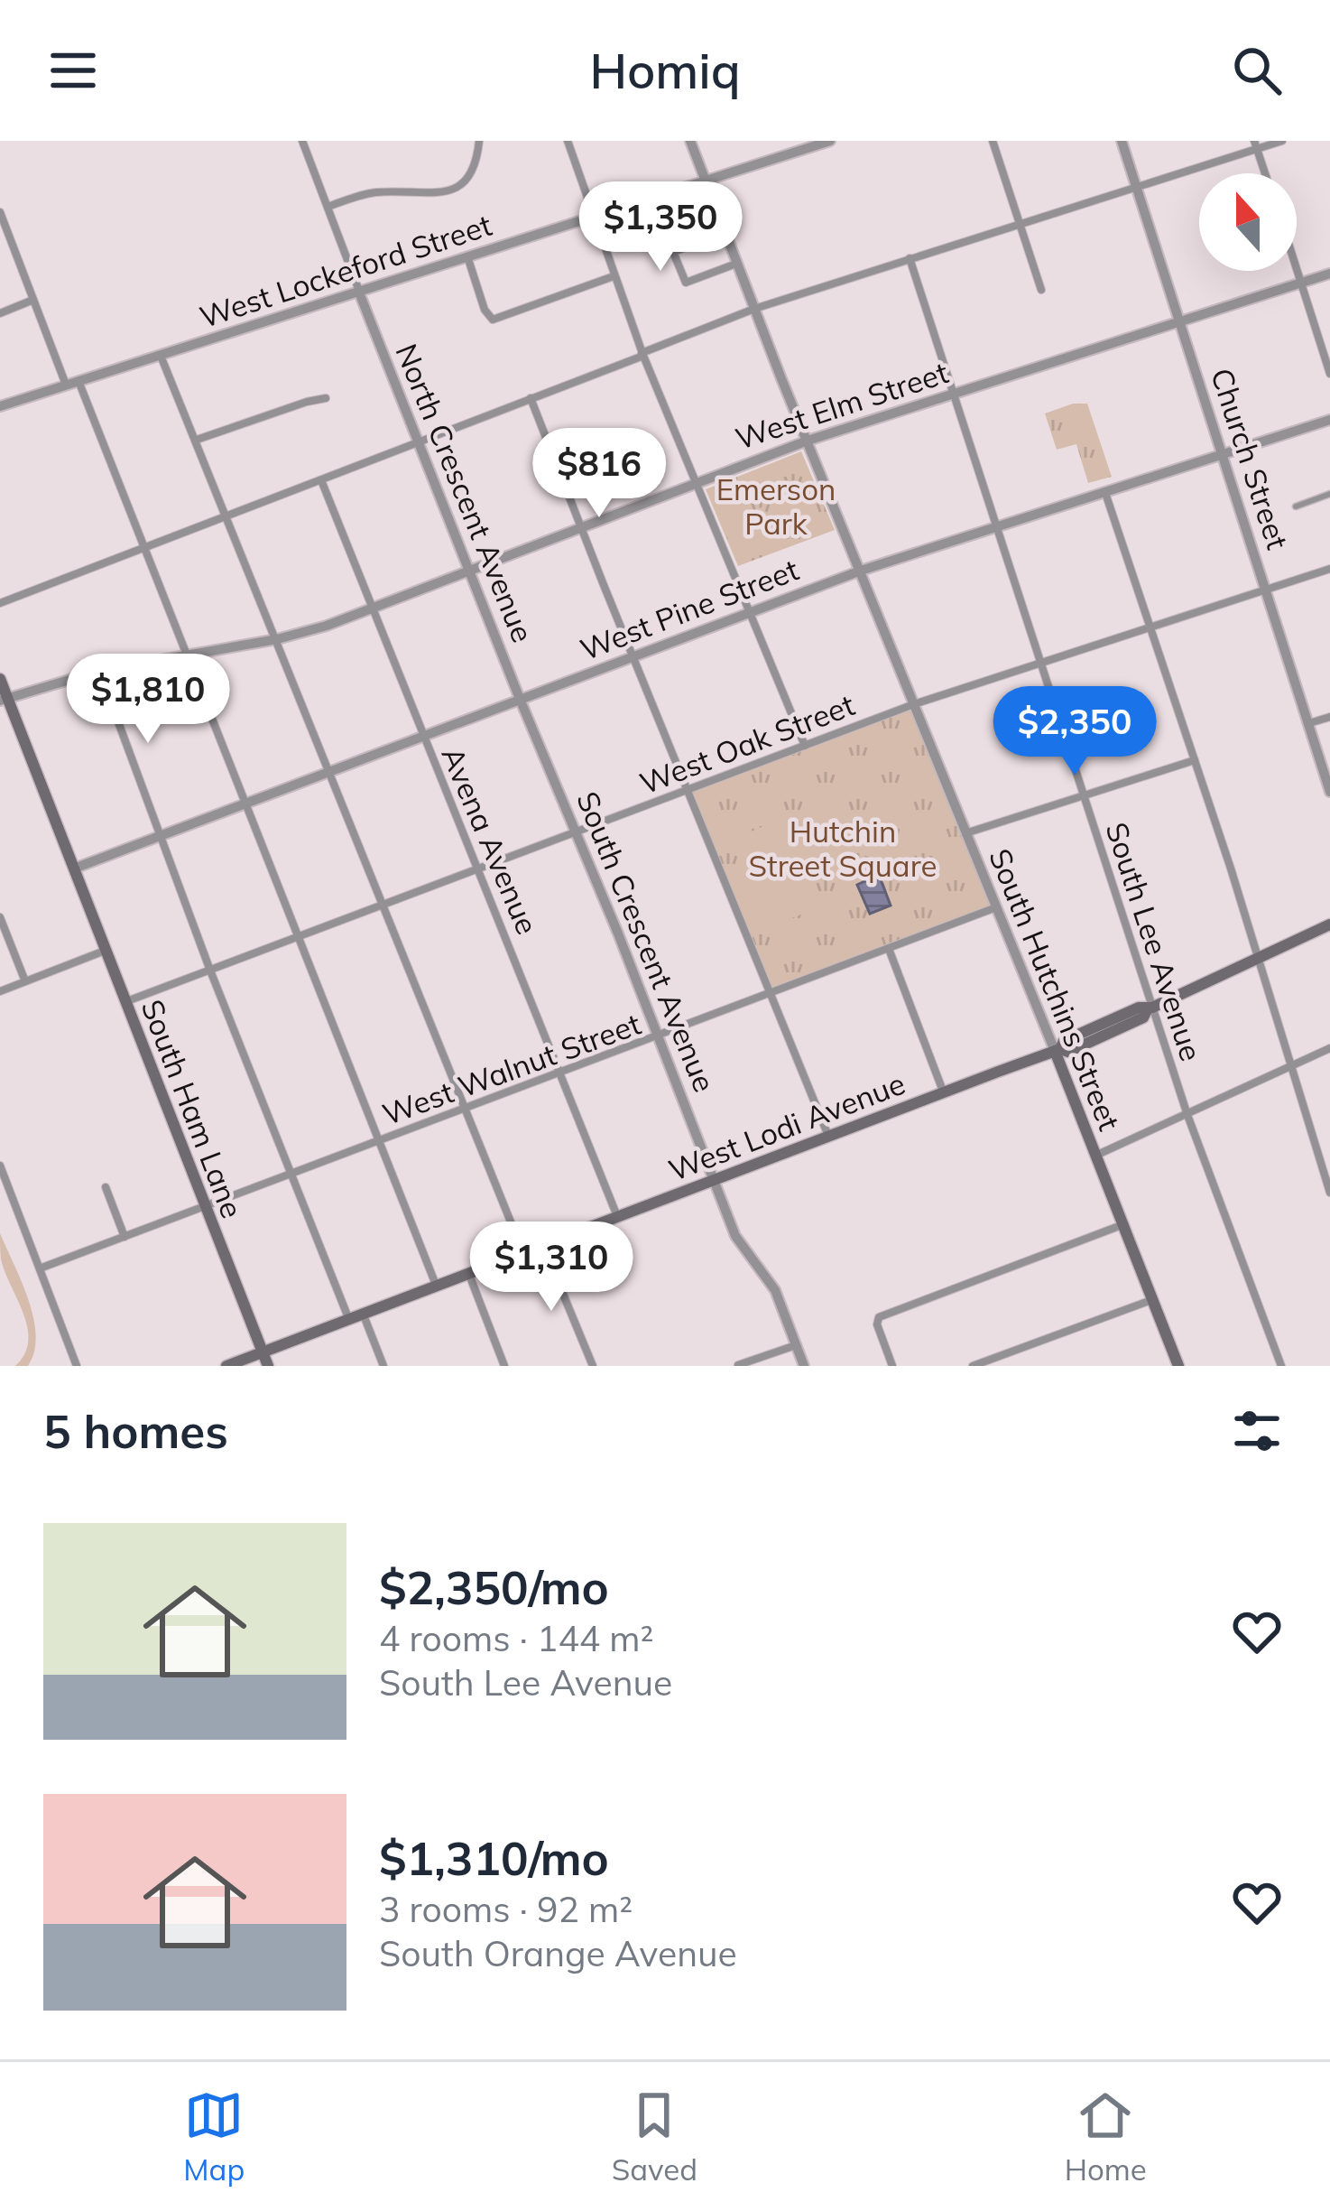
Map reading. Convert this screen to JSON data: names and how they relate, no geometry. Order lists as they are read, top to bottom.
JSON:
{
  "streets": {
    "main road": ["South Hutchins Street", "South Ham Lane", "West Lodi Avenue"],
    "street": [
      "West Lockeford Street",
      "West Elm Street",
      "Church Street",
      "North Crescent Avenue",
      "West Pine Street",
      "West Oak Street",
      "Avena Avenue",
      "South Crescent Avenue",
      "South Lee Avenue",
      "West Walnut Street"
    ]
  },
  "crossings": [
    ["West Lockeford Street", "North Crescent Avenue"],
    ["West Lockeford Street", "South Hutchins Street"],
    ["West Elm Street", "Church Street"],
    ["West Elm Street", "North Crescent Avenue"],
    ["West Elm Street", "Avena Avenue"],
    ["West Elm Street", "South Lee Avenue"],
    ["West Elm Street", "South Hutchins Street"],
    ["West Elm Street", "South Ham Lane"],
    ["Church Street", "West Pine Street"],
    ["Church Street", "West Oak Street"],
    ["North Crescent Avenue", "West Pine Street"],
    ["North Crescent Avenue", "South Crescent Avenue"],
    ["West Pine Street", "Avena Avenue"],
    ["West Pine Street", "South Lee Avenue"],
    ["West Pine Street", "South Hutchins Street"],
    ["West Pine Street", "South Ham Lane"],
    ["West Oak Street", "Avena Avenue"],
    ["West Oak Street", "South Crescent Avenue"],
    ["West Oak Street", "South Lee Avenue"],
    ["West Oak Street", "South Hutchins Street"],
    ["West Oak Street", "South Ham Lane"],
    ["Avena Avenue", "West Walnut Street"],
    ["Avena Avenue", "West Lodi Avenue"],
    ["South Crescent Avenue", "West Walnut Street"],
    ["South Crescent Avenue", "West Lodi Avenue"],
    ["South Lee Avenue", "West Lodi Avenue"],
    ["South Hutchins Street", "West Walnut Street"],
    ["South Hutchins Street", "West Lodi Avenue"],
    ["West Walnut Street", "South Ham Lane"],
    ["South Ham Lane", "West Lodi Avenue"]
  ],
  "parks": ["Emerson Park", "Hutchin Street Square"],
  "north": "top",
  "page": {
    "header": "Homiq",
    "price": [
      "$1,350",
      "$816",
      "$1,810",
      "$2,350",
      "$1,310"
    ],
    "heading": "5 homes",
    "list": [
      {
        "name": "$2,350/mo",
        "note": "4 rooms · 144 m² · South Lee Avenue"
      },
      {
        "name": "$1,310/mo",
        "note": "3 rooms · 92 m² · South Orange Avenue"
      }
    ],
    "tabs": ["Map", "Saved", "Home"]
  }
}
